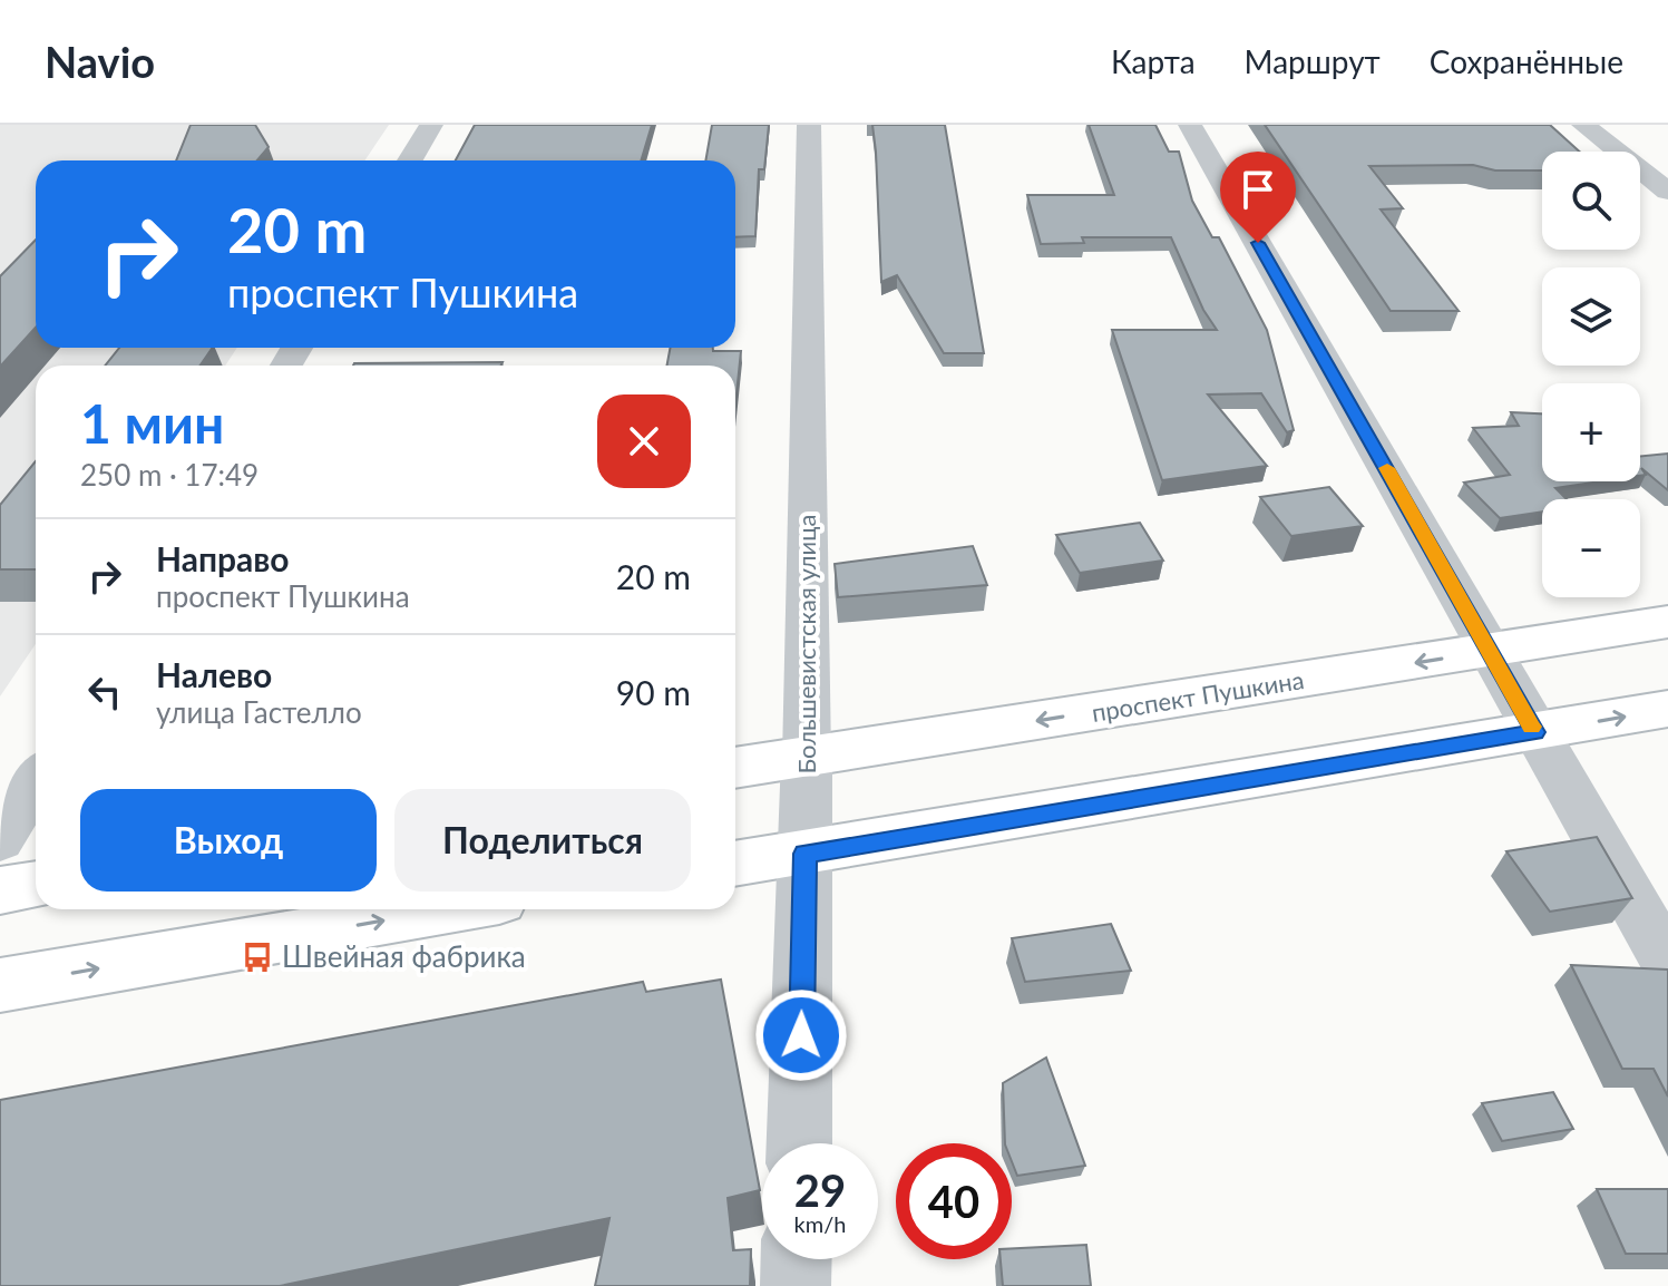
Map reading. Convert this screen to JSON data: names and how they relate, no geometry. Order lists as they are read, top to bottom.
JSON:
{
  "streets": {
    "main road": ["проспект Пушкина"],
    "street": ["Большевистская улица"]
  },
  "crossings": [
    ["Большевистская улица", "проспект Пушкина"]
  ],
  "places": {
    "bus stop": ["Швейная фабрика"]
  },
  "page": {
    "header": "Navio",
    "nav": ["Карта", "Маршрут", "Сохранённые"],
    "map_buttons": ["+", "−"],
    "turn": ["20 m", "проспект Пушкина"],
    "heading": ["1 мин", "250 m · 17:49"],
    "list": [
      {
        "name": "Направо",
        "note": "проспект Пушкина",
        "value": "20 m"
      },
      {
        "name": "Налево",
        "note": "улица Гастелло",
        "value": "90 m"
      }
    ],
    "buttons": ["Выход", "Поделиться"],
    "speed": "29 km/h",
    "limit": "40"
  }
}
